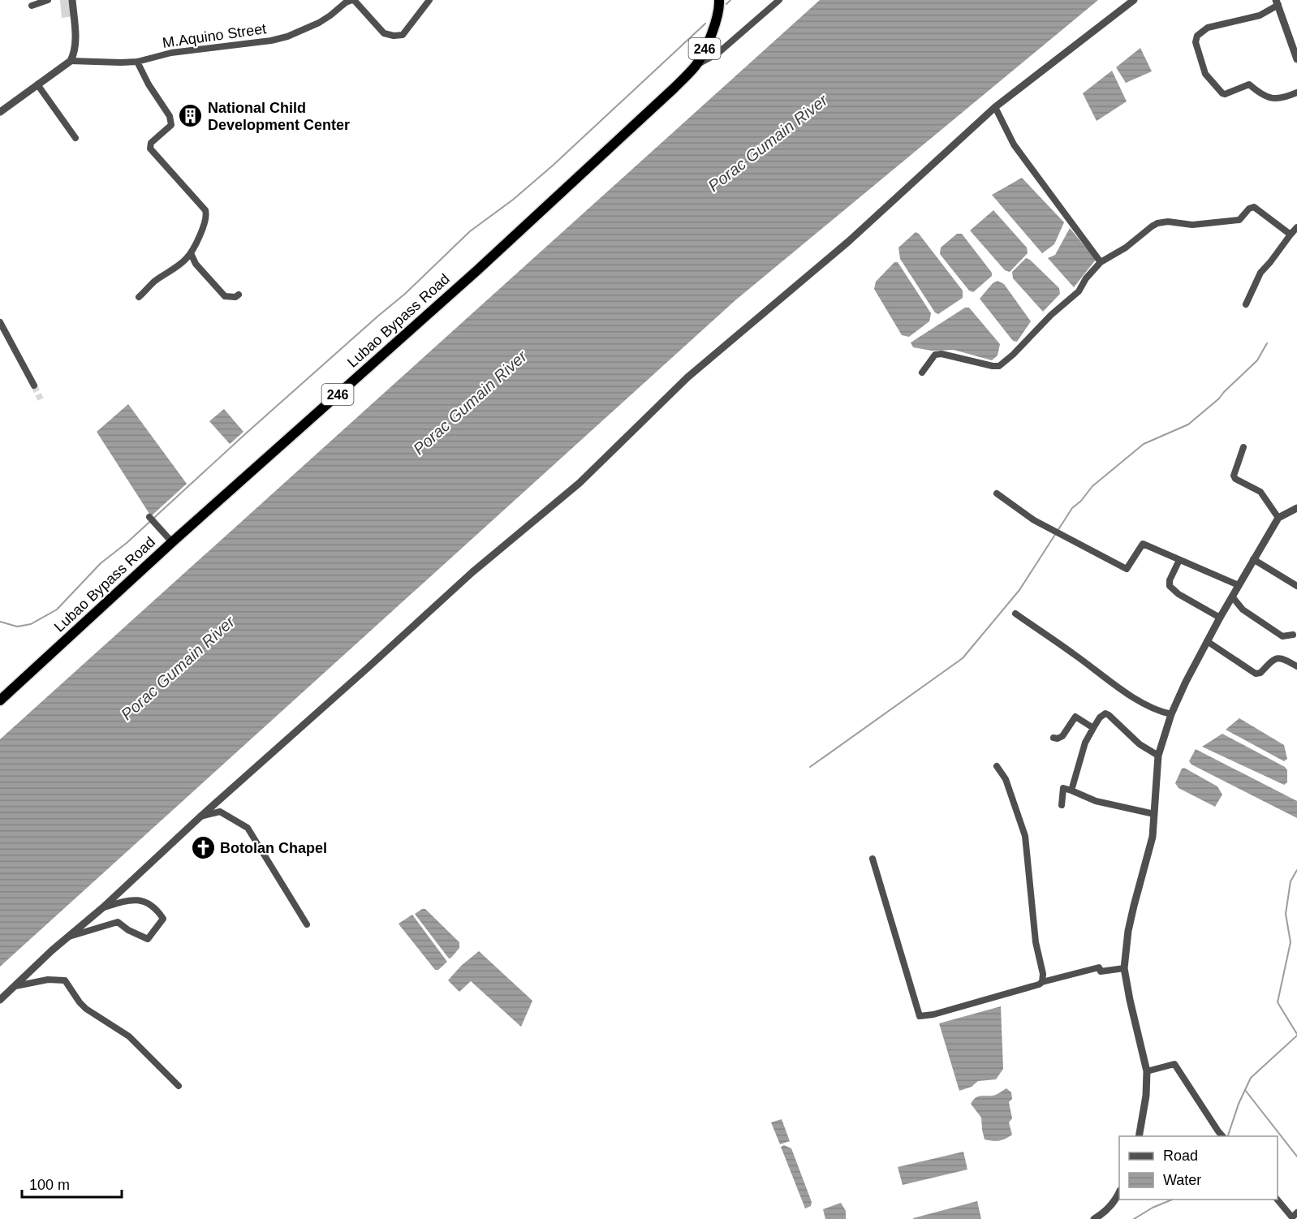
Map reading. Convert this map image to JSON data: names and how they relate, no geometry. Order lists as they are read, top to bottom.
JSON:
{
  "streets": {
    "highway": ["246", "Lubao Bypass Road"],
    "street": ["M.Aquino Street"]
  },
  "water": ["Porac Gumain River"],
  "places": {
    "building": ["National Child Development Center"],
    "church": ["Botolan Chapel"]
  },
  "legend": ["Road", "Water"],
  "scale_bar": "100 m"
}
